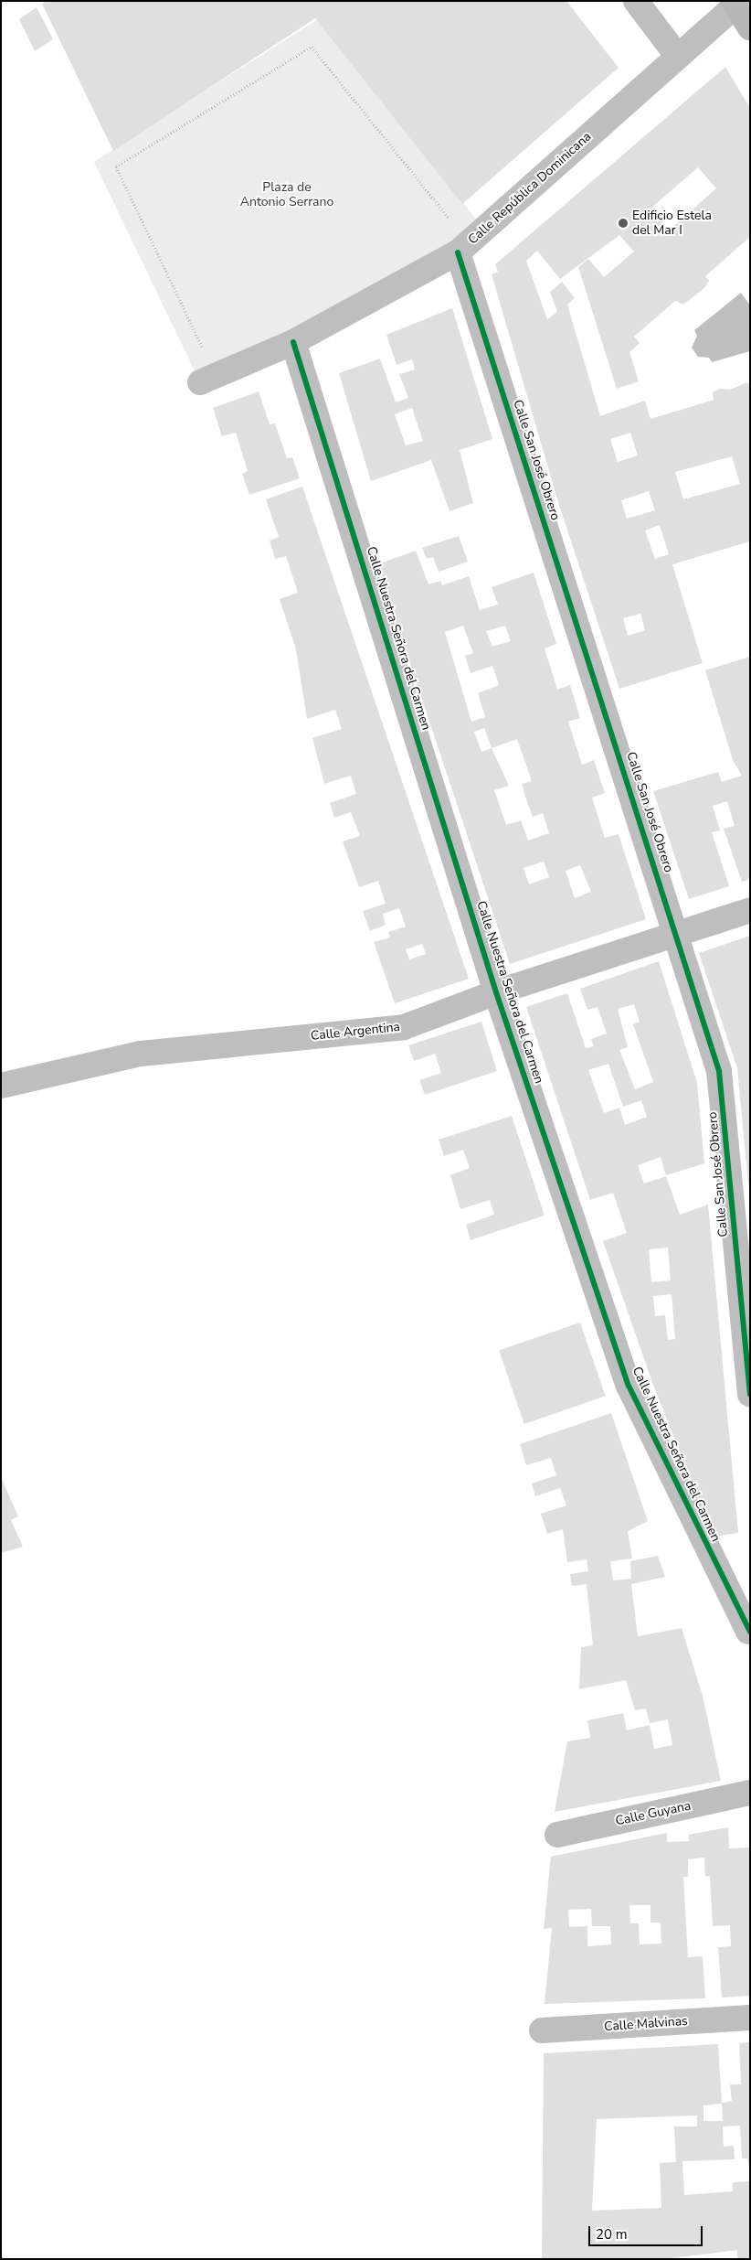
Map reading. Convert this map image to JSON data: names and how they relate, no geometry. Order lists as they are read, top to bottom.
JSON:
{
  "streets": {
    "street": [
      "Calle República Dominicana",
      "Calle San José Obrero",
      "Calle Nuestra Señora del Carmen",
      "Calle Argentina",
      "Calle Guyana",
      "Calle Malvinas"
    ]
  },
  "crossings": [
    ["Calle República Dominicana", "Calle San José Obrero"],
    ["Calle República Dominicana", "Calle Nuestra Señora del Carmen"],
    ["Calle San José Obrero", "Calle Argentina"],
    ["Calle Nuestra Señora del Carmen", "Calle Argentina"]
  ],
  "parks": ["Plaza de Antonio Serrano"],
  "places": ["Edificio Estela del Mar I"],
  "scale_bar": "20 m"
}
